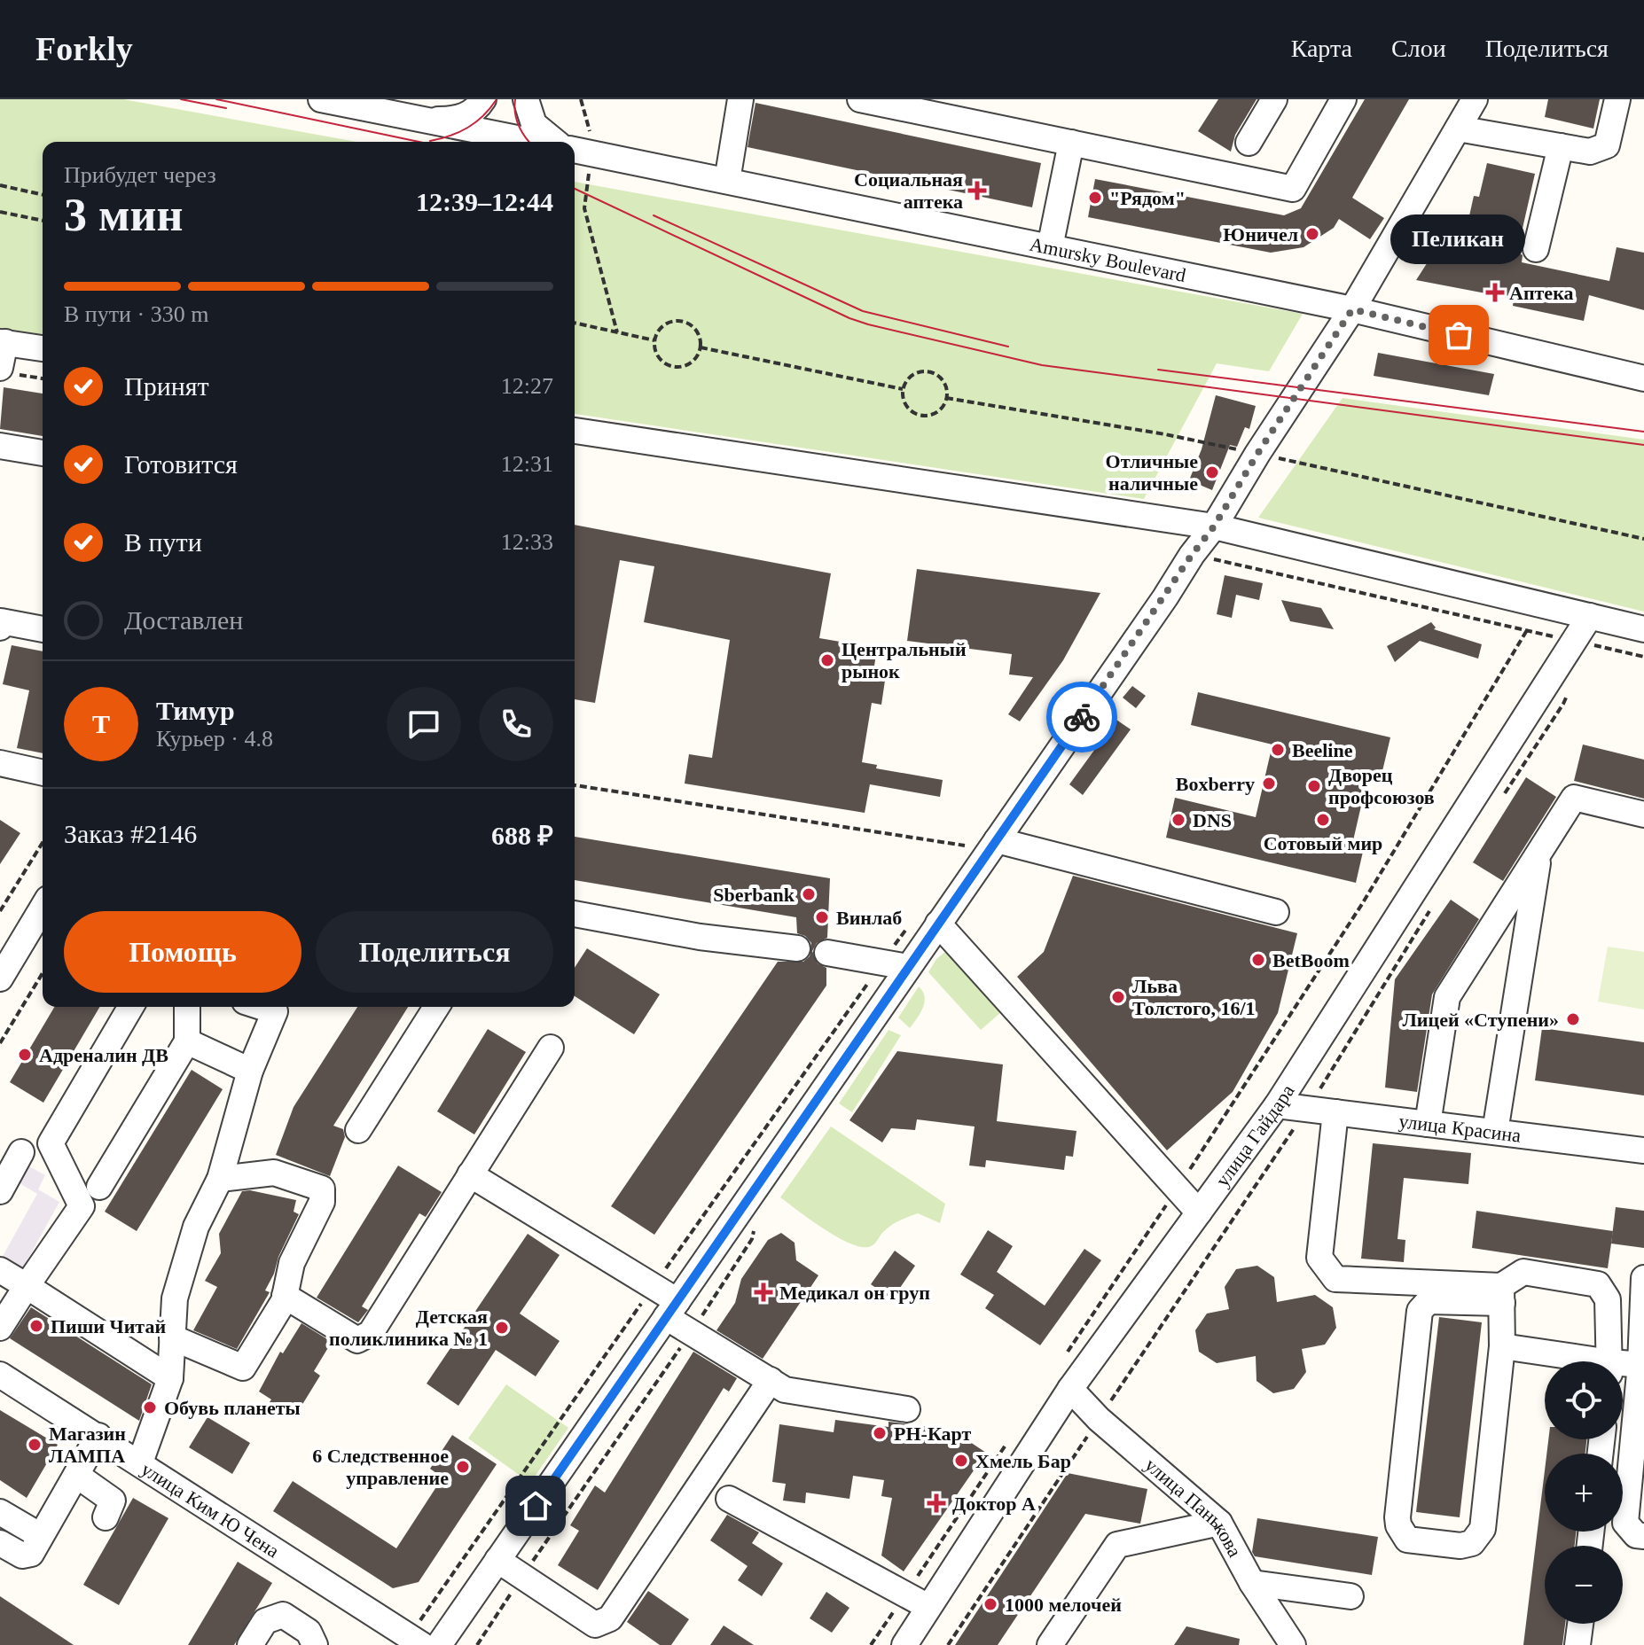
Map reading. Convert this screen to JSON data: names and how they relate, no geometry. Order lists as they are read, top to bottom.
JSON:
{
  "streets": {
    "street": [
      "Amursky Boulevard",
      "улица Красина",
      "улица Гайдара",
      "улица Ким Ю Чена",
      "улица Панькова"
    ]
  },
  "crossings": [
    ["улица Красина", "улица Гайдара"],
    ["улица Гайдара", "улица Панькова"]
  ],
  "places": {
    "health": [
      "Социальная аптека",
      "Аптека",
      "Медикал он груп",
      "Доктор А"
    ],
    "other": [
      "\"Рядом\"",
      "Юничел",
      "Пеликан",
      "Отличные наличные",
      "Центральный рынок",
      "Beeline",
      "Boxberry",
      "Дворец профсоюзов",
      "DNS",
      "Сотовый мир",
      "Sberbank",
      "Винлаб",
      "BetBoom",
      "Льва Толстого, 16/1",
      "Лицей «Ступени»",
      "Адреналин ДВ",
      "Пиши Читай",
      "Детская поликлиника № 1",
      "Обувь планеты",
      "РН-Карт",
      "Магазин ЛАМПА",
      "Хмель Бар",
      "6 Следственное управление",
      "1000 мелочей"
    ]
  },
  "page": {
    "header": "Forkly",
    "nav": ["Карта", "Слои", "Поделиться"],
    "heading": ["3 мин", "Прибудет через", "12:39–12:44"],
    "panel": [
      "Тимур",
      "Курьер · 4.8",
      "Заказ #2146",
      "688 ₽"
    ],
    "bubble": "Пеликан",
    "bar": "В пути · 330 m",
    "list": [
      ["Принят", "12:27"],
      ["Готовится", "12:31"],
      ["В пути", "12:33"],
      "Доставлен"
    ],
    "round": "Т",
    "buttons": ["Помощь", "Поделиться"],
    "map_buttons": ["+", "−"]
  }
}
